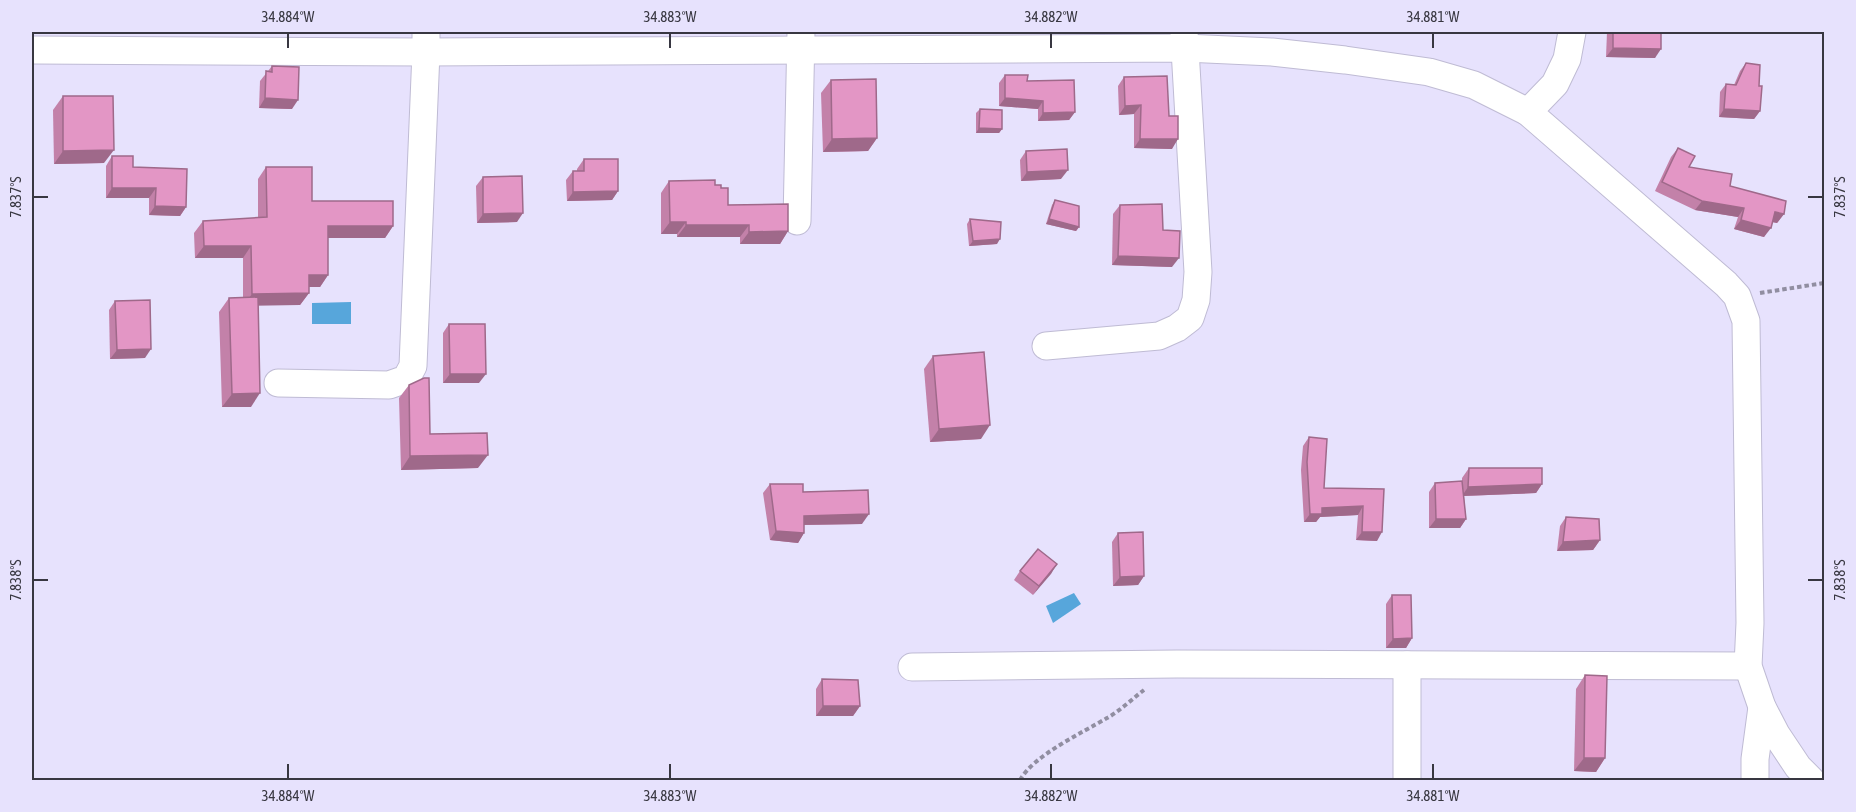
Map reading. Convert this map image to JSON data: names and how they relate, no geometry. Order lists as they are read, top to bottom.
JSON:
{
  "coordinates": [
    "34.884°W",
    "34.883°W",
    "34.882°W",
    "34.881°W",
    "7.837°S",
    "7.838°S"
  ]
}
